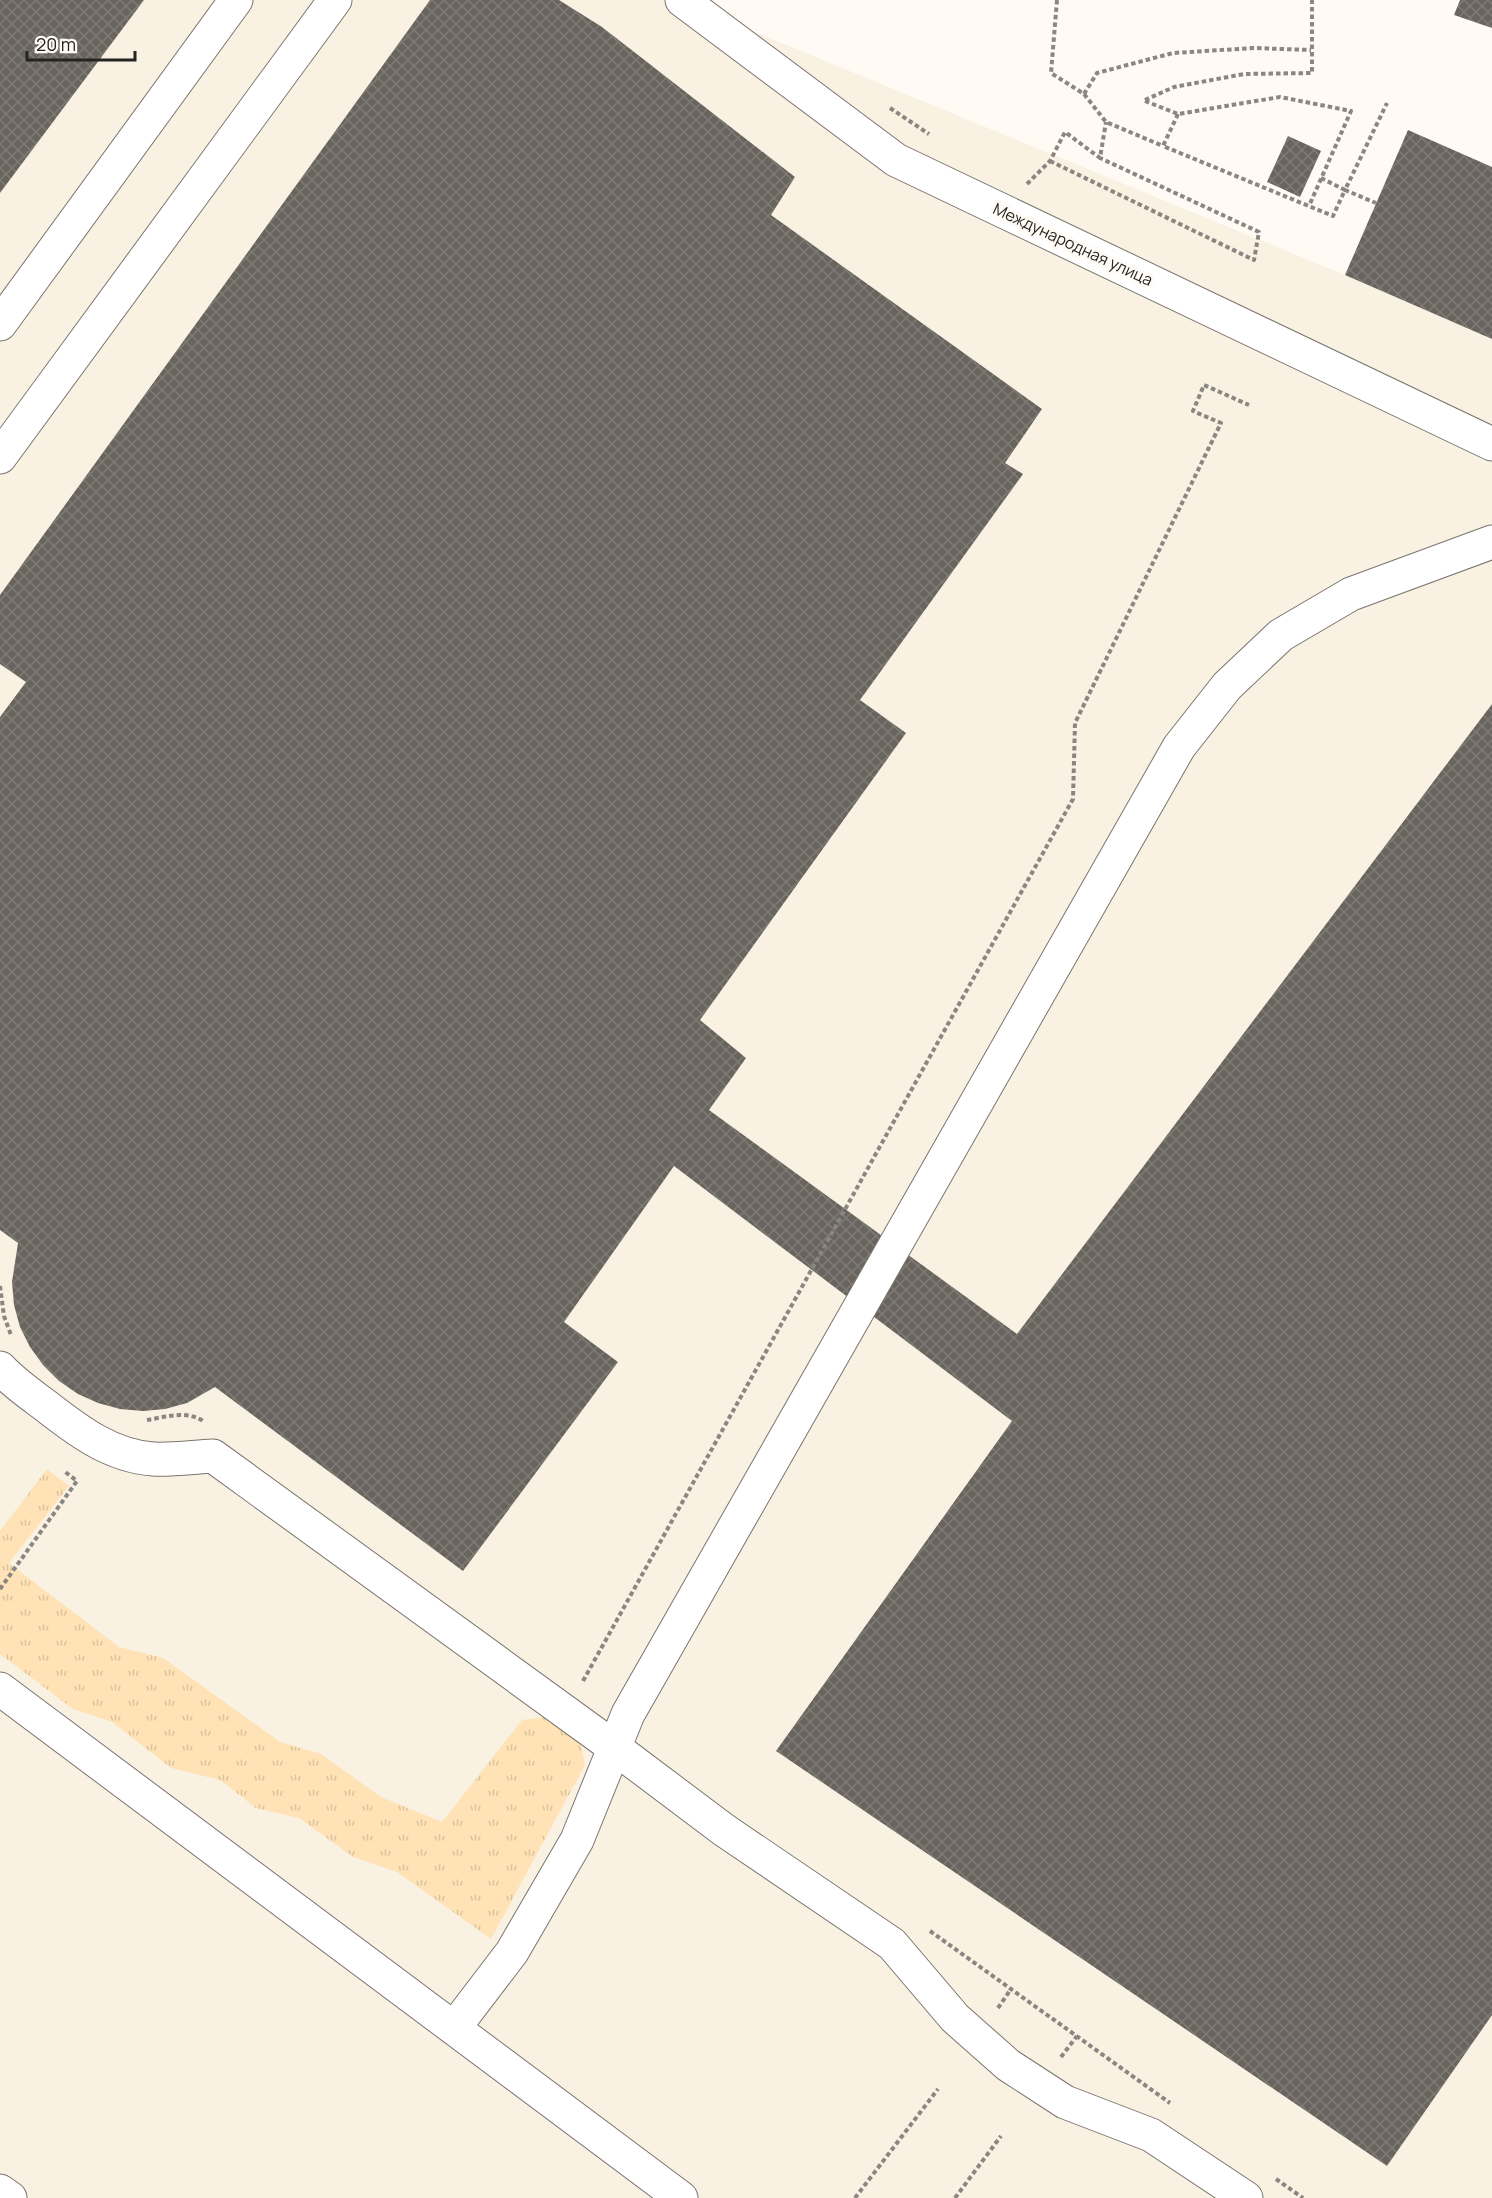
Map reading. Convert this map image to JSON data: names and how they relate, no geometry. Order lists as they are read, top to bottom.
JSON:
{
  "streets": {
    "street": ["Международная улица"]
  },
  "scale_bar": "20 m"
}
